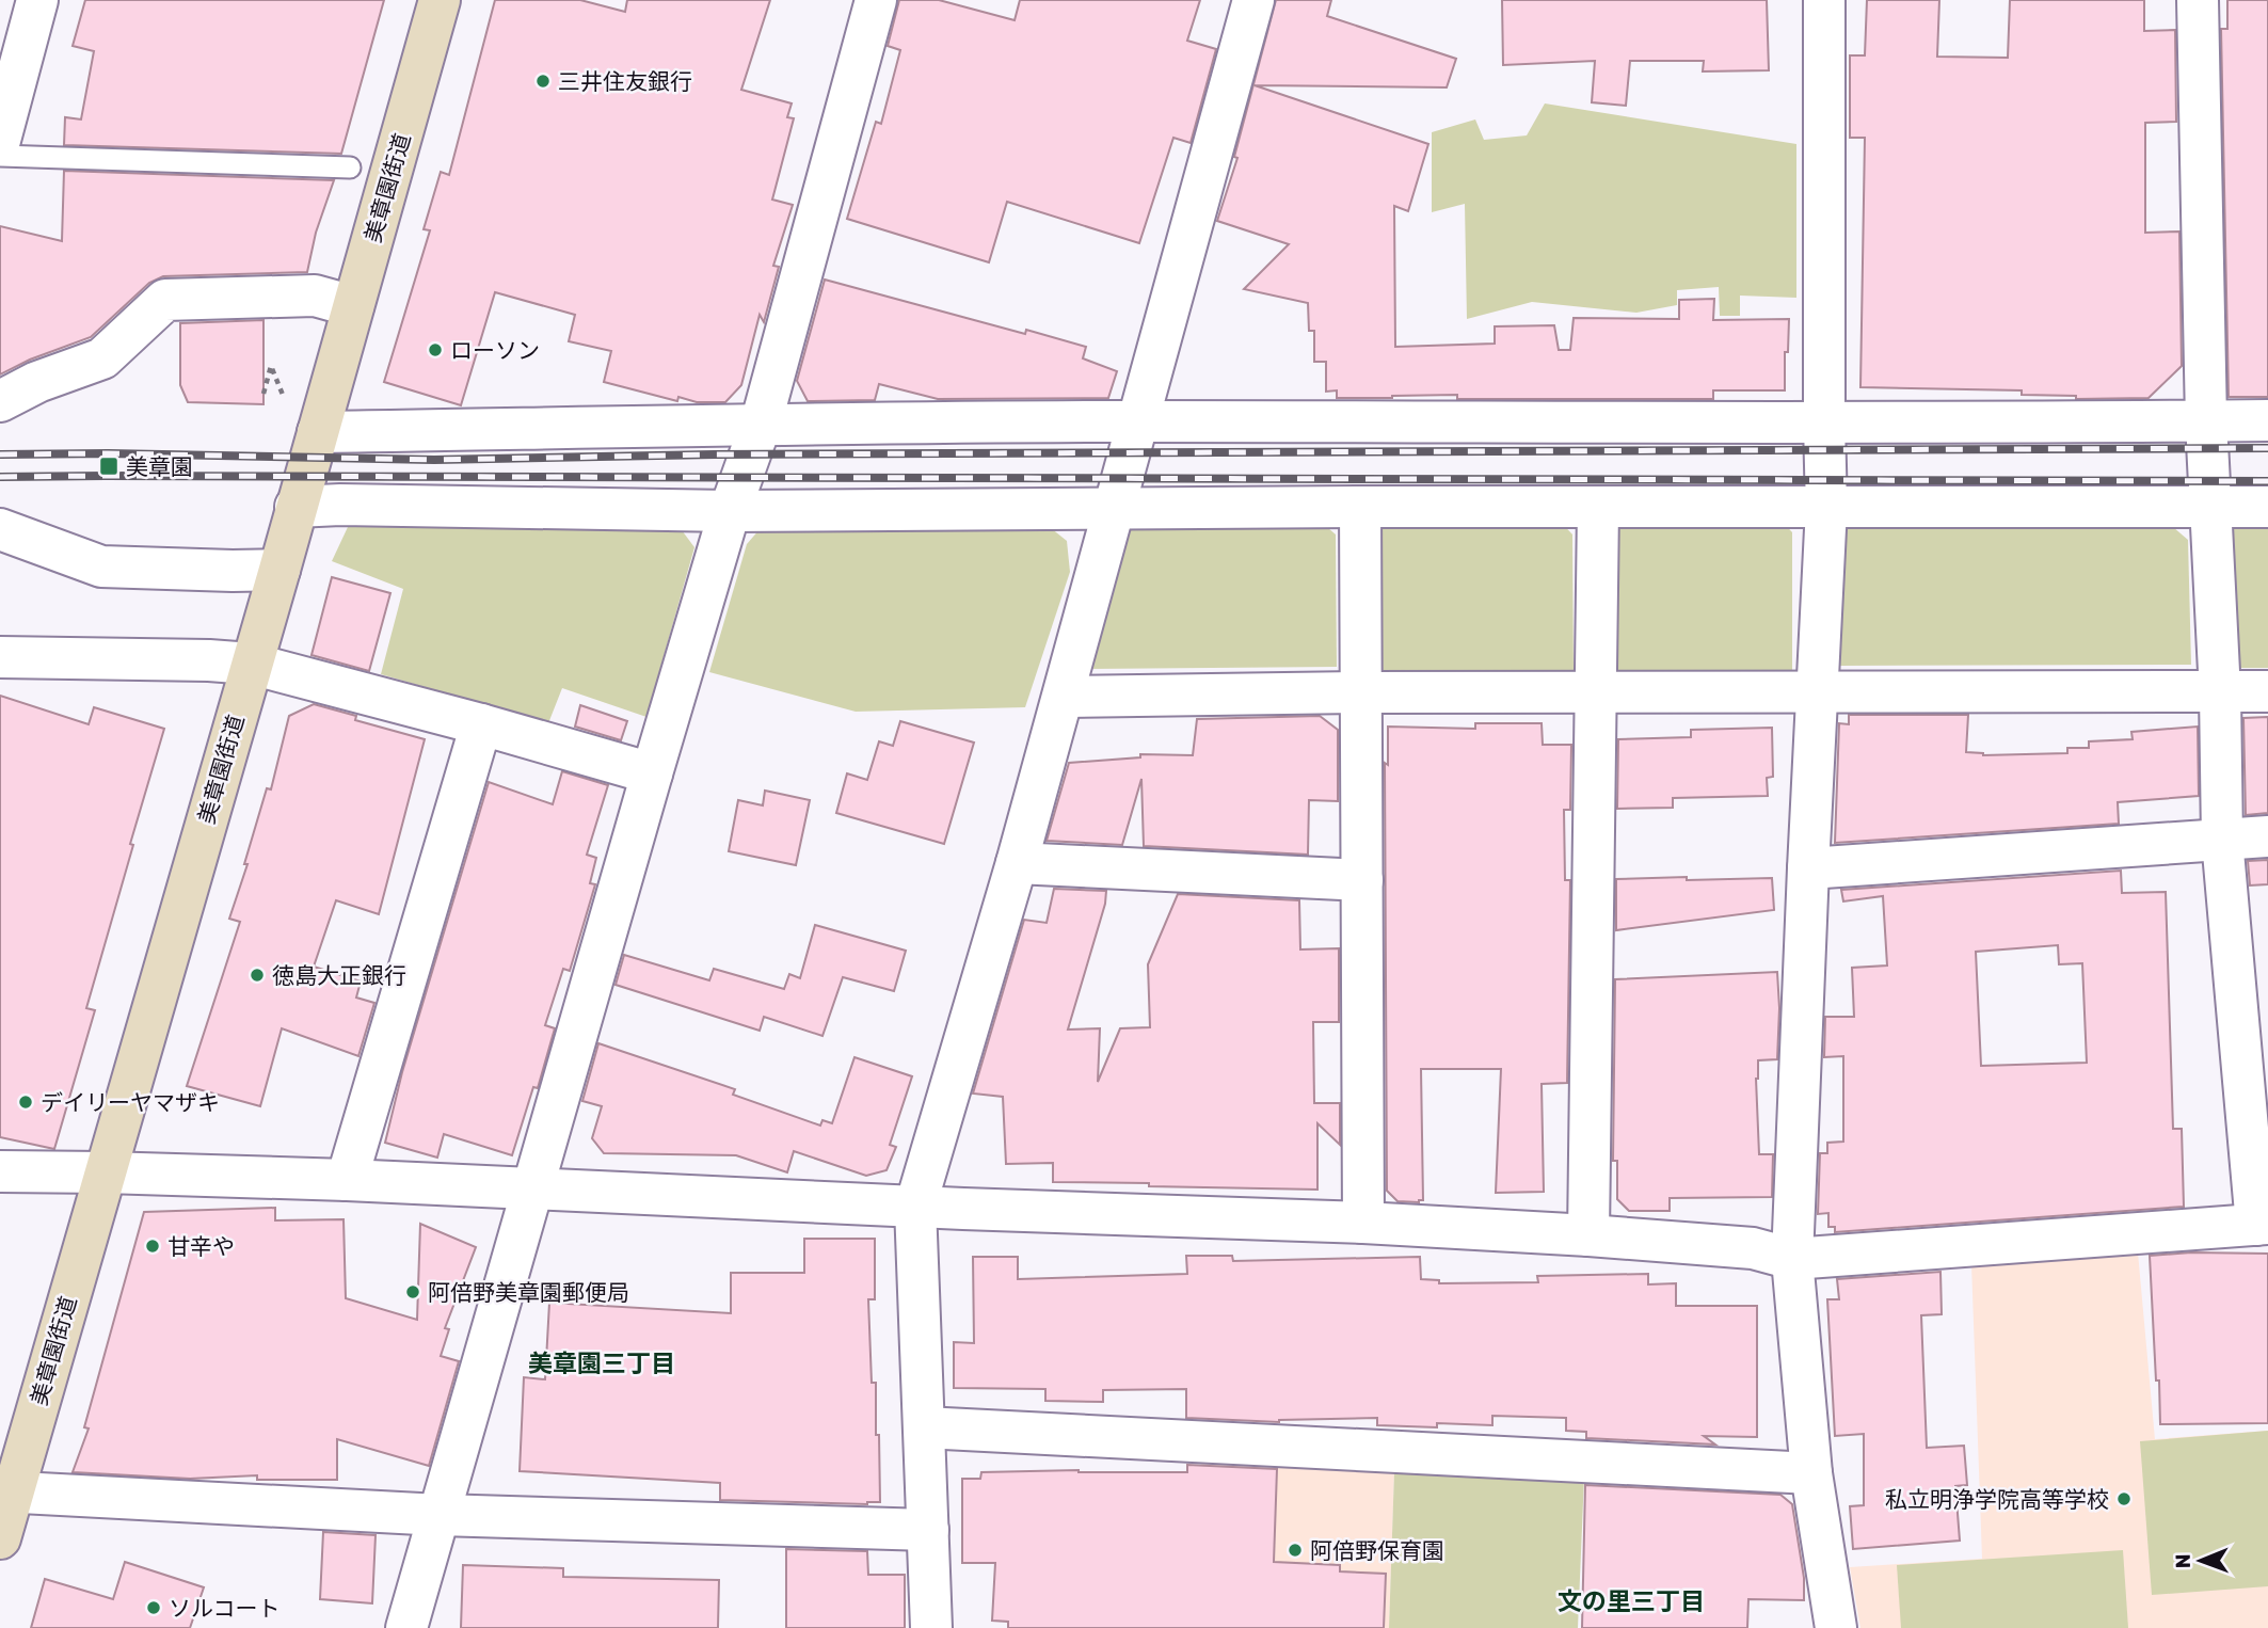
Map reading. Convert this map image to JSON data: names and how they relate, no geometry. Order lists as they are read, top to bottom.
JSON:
{
  "streets": {
    "street": ["美章園街道"]
  },
  "districts": ["美章園三丁目", "文の里三丁目"],
  "places": {
    "other": [
      "三井住友銀行",
      "ローソン",
      "徳島大正銀行",
      "デイリーヤマザキ",
      "甘辛や",
      "阿倍野美章園郵便局",
      "私立明浄学院高等学校",
      "阿倍野保育園",
      "ソルコート"
    ],
    "transit": ["美章園"]
  },
  "north": "left"
}
